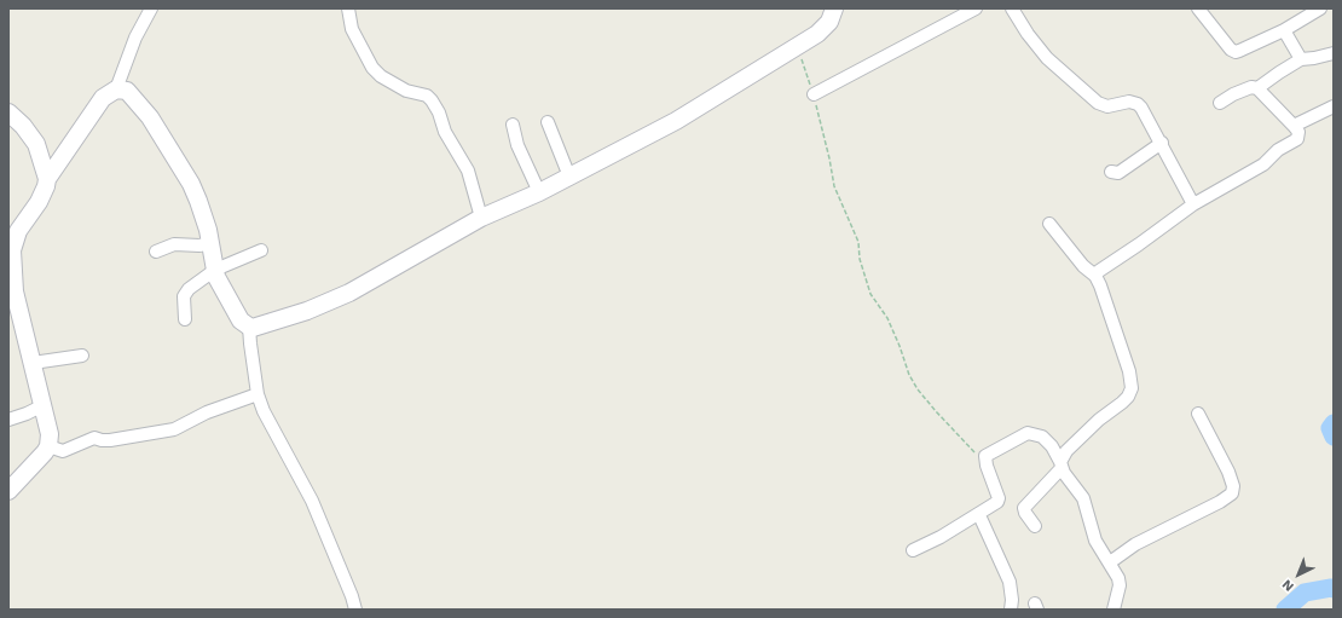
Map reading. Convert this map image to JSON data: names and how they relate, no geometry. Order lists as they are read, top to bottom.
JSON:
{
  "north": "bottom left"
}
